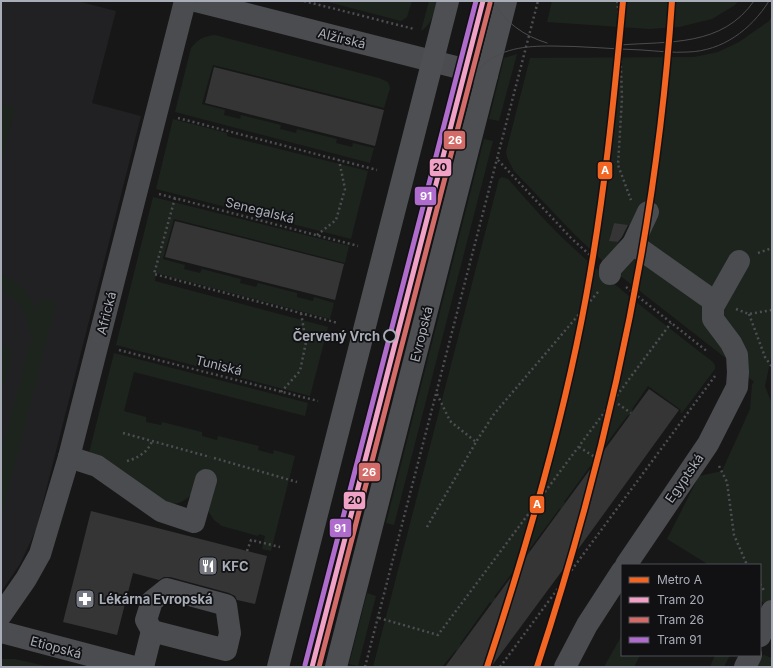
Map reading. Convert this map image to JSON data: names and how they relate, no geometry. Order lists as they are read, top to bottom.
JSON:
{
  "streets": {
    "main road": ["Evropská"],
    "street": [
      "Alžírská",
      "Africká",
      "Egyptská",
      "Etiopská"
    ],
    "path": ["Senegalská", "Tuniská"]
  },
  "crossings": [
    ["Alžírská", "Evropská"]
  ],
  "places": {
    "other": ["Červený Vrch"],
    "restaurant": ["KFC"],
    "pharmacy": ["Lékárna Evropská"]
  },
  "lines": [
    "metro line A",
    "tram line 20",
    "tram line 91",
    "tram line 26"
  ],
  "legend": [
    "Metro A",
    "Tram 20",
    "Tram 26",
    "Tram 91"
  ]
}
